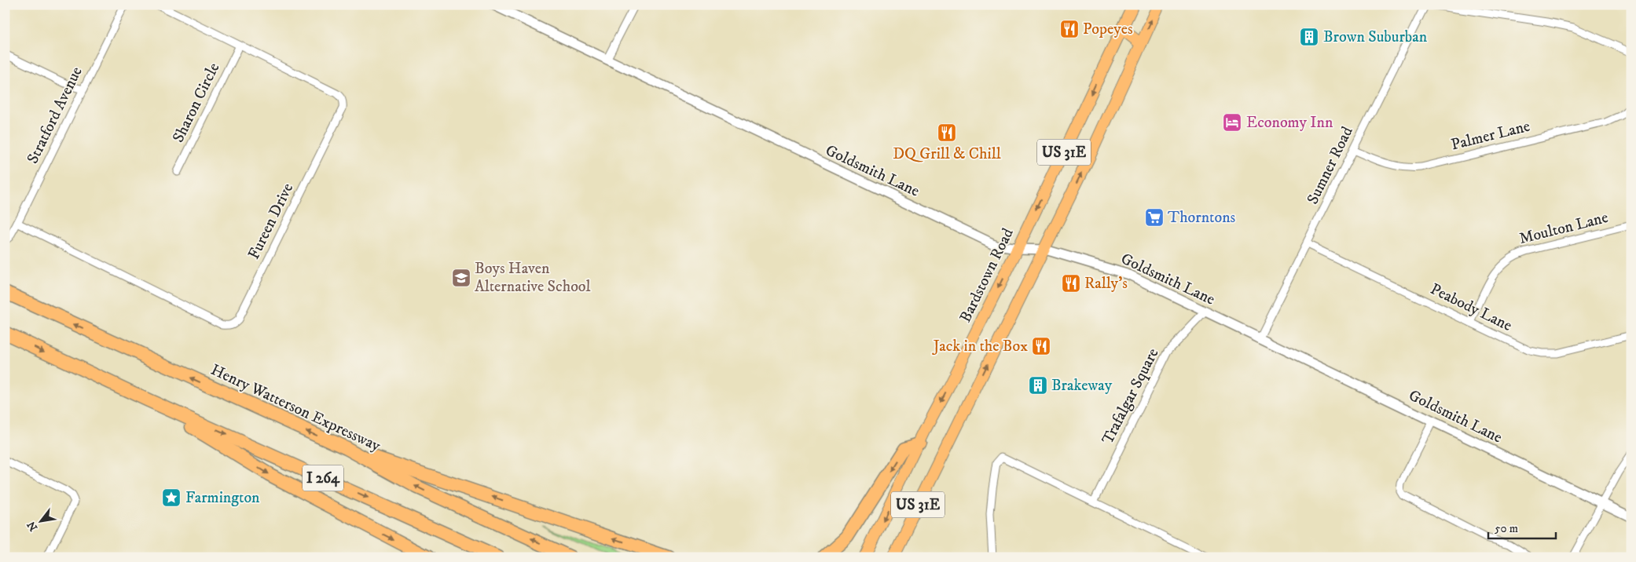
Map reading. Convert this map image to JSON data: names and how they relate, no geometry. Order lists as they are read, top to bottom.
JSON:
{
  "streets": {
    "highway": ["Henry Watterson Expressway", "I 264"],
    "main road": ["US 31E", "Bardstown Road"],
    "street": [
      "Sharon Circle",
      "Stratford Avenue",
      "Palmer Lane",
      "Sumner Road",
      "Goldsmith Lane",
      "Fureen Drive",
      "Moulton Lane",
      "Peabody Lane",
      "Trafalgar Square"
    ]
  },
  "crossings": [
    ["Sharon Circle", "Fureen Drive"],
    ["Stratford Avenue", "Fureen Drive"],
    ["Palmer Lane", "Sumner Road"],
    ["US 31E", "Goldsmith Lane"],
    ["Sumner Road", "Goldsmith Lane"],
    ["Sumner Road", "Peabody Lane"],
    ["Goldsmith Lane", "Bardstown Road"],
    ["Goldsmith Lane", "Trafalgar Square"],
    ["Moulton Lane", "Peabody Lane"]
  ],
  "places": {
    "restaurant": [
      "Popeyes",
      "DQ Grill & Chill",
      "Rally's",
      "Jack in the Box"
    ],
    "building": ["Brown Suburban", "Brakeway"],
    "hotel": ["Economy Inn"],
    "supermarket": ["Thorntons"],
    "school or university": ["Boys Haven Alternative School"],
    "place": ["Farmington"]
  },
  "scale_bar": "50 m",
  "north": "bottom left"
}
